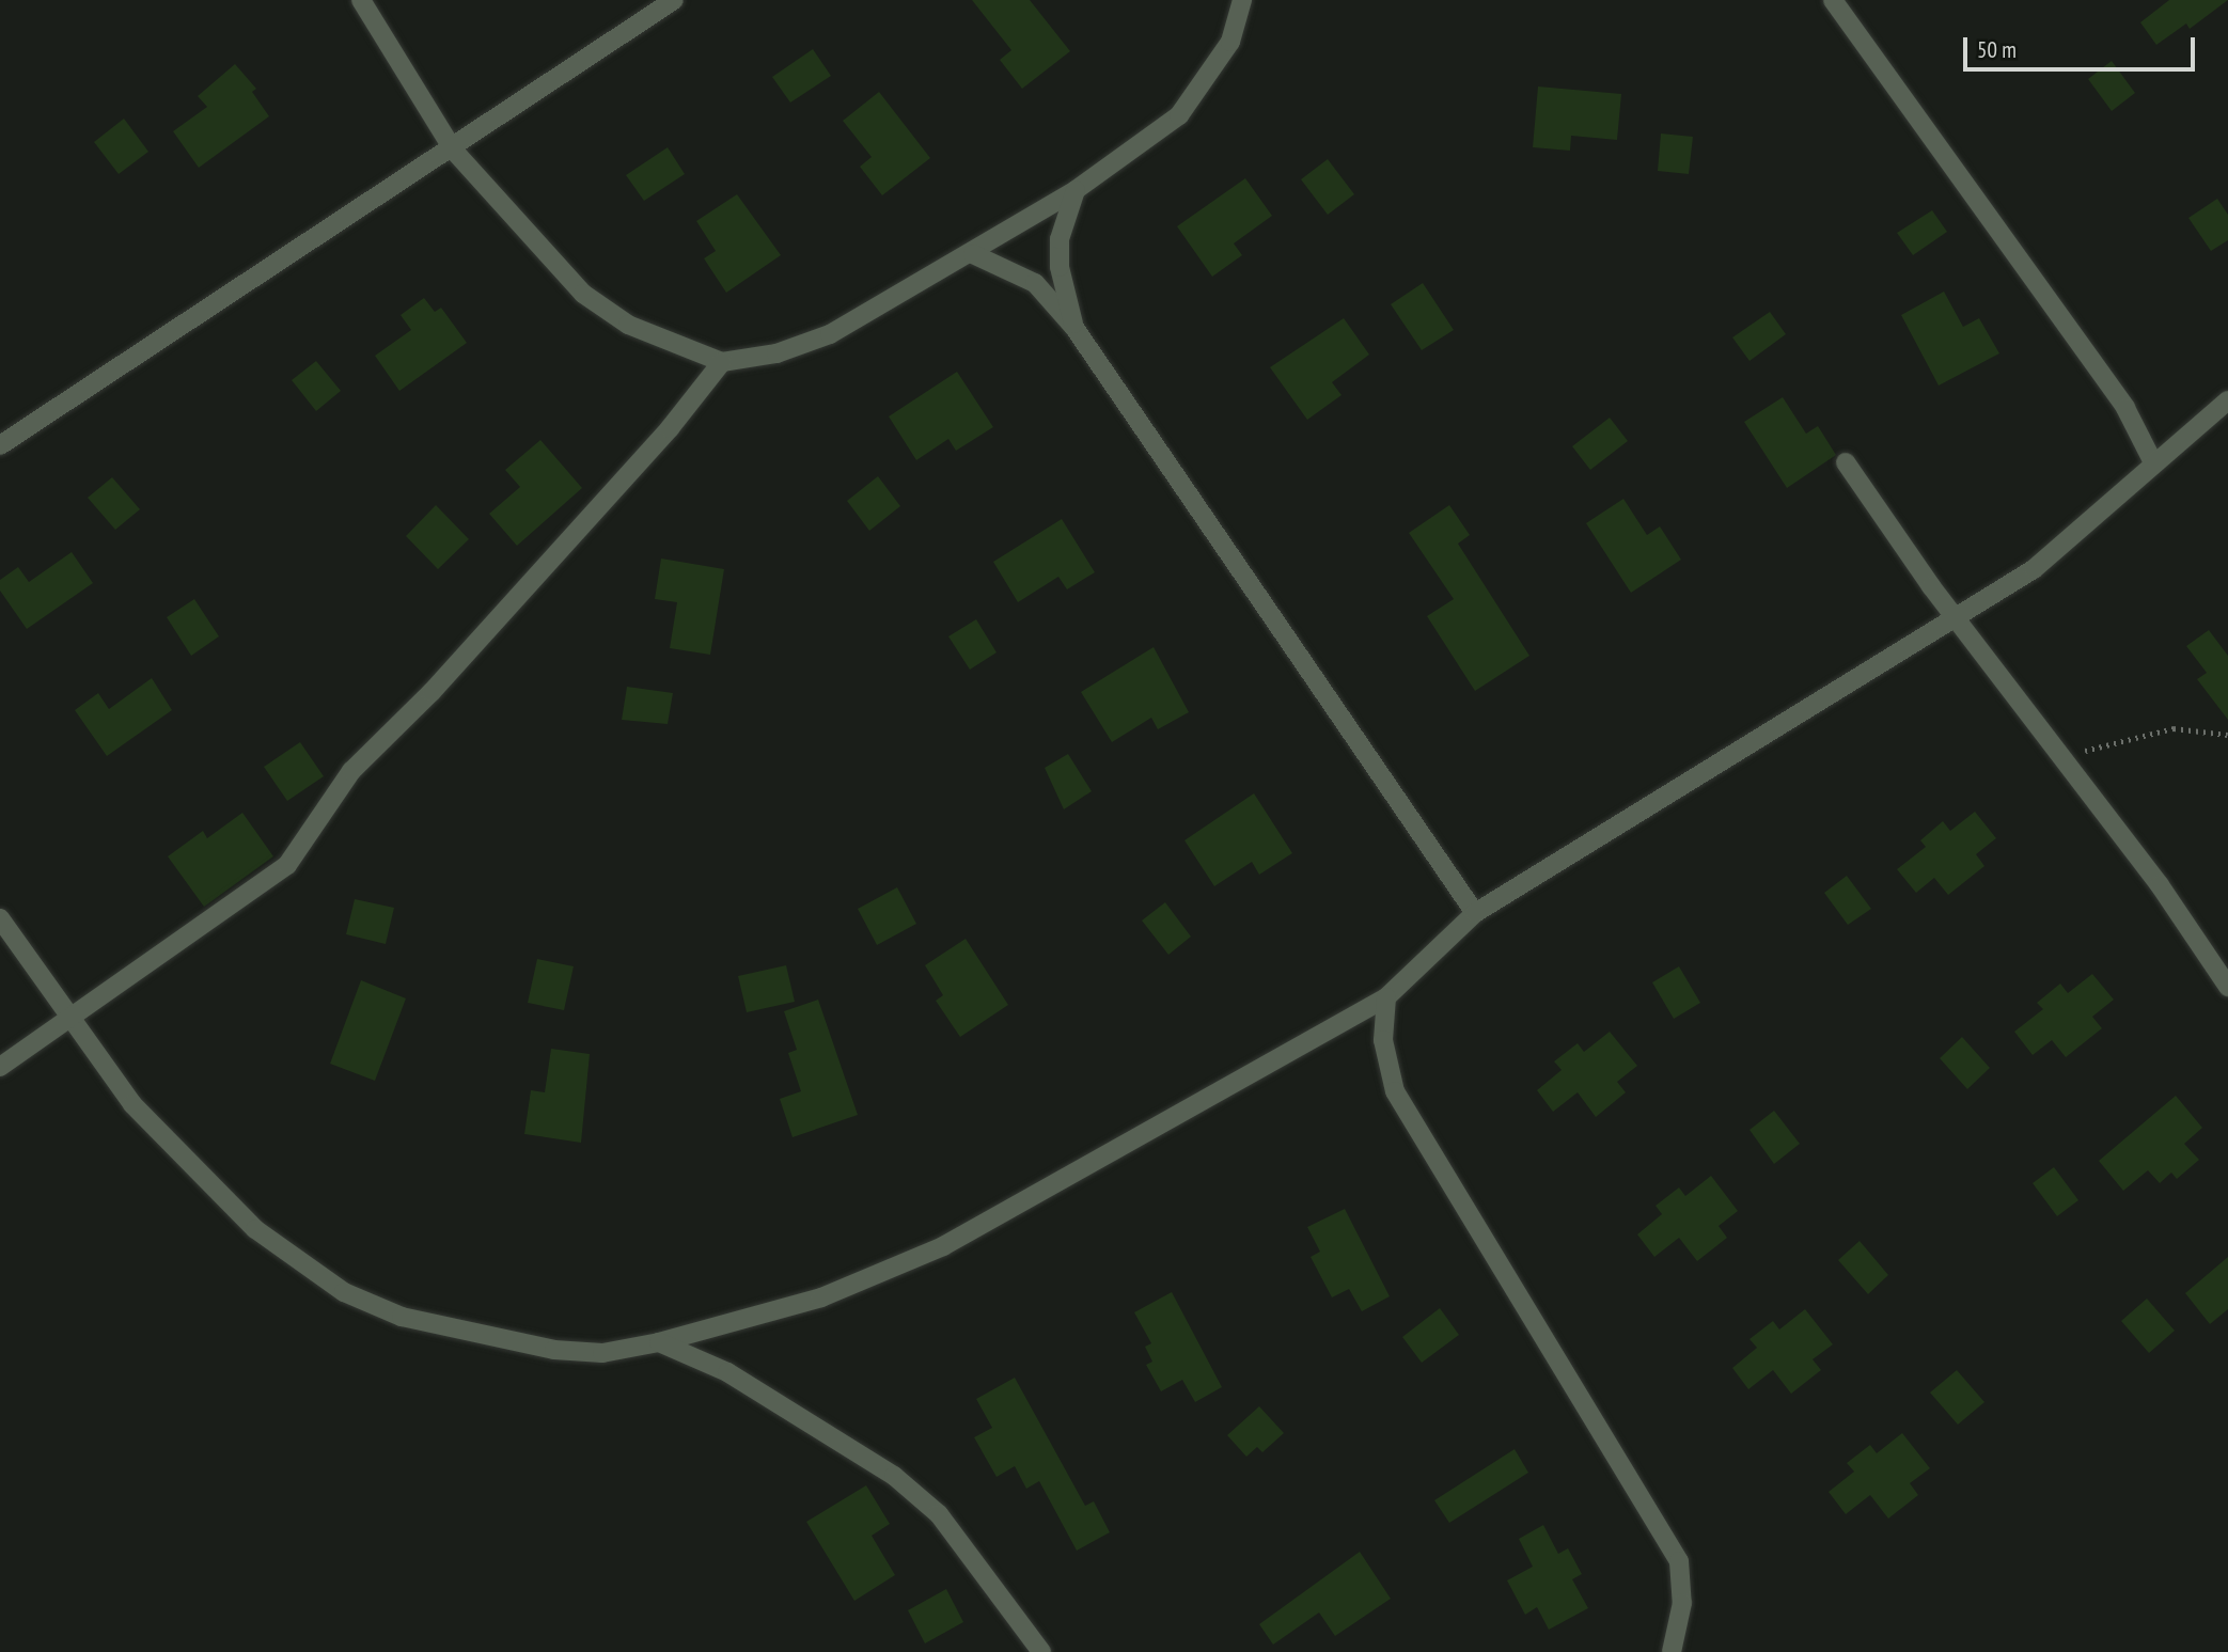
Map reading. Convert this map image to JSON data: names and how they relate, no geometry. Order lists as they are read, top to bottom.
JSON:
{
  "scale_bar": "50 m"
}
